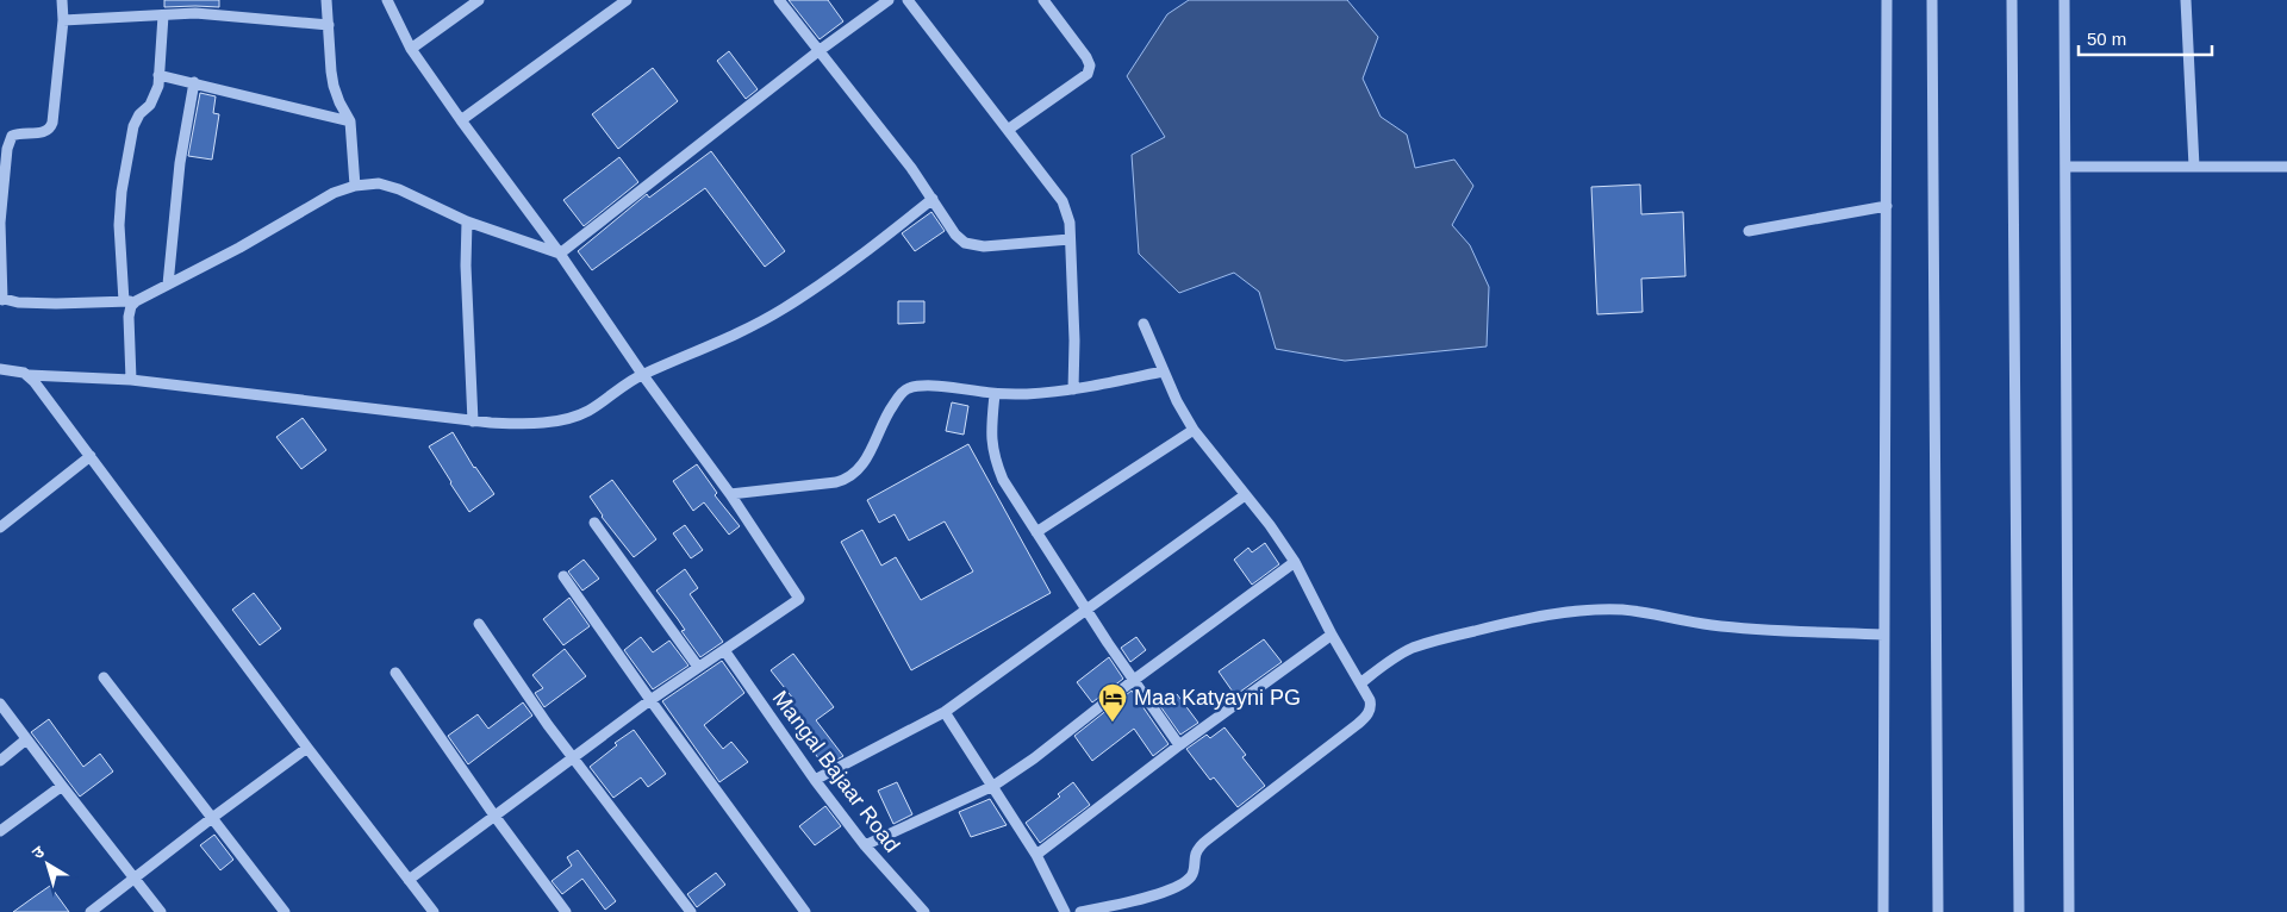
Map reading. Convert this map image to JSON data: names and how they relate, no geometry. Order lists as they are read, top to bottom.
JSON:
{
  "streets": {
    "street": ["Mangal Bajaar Road"]
  },
  "places": {
    "hotel": ["Maa Katyayni PG"]
  },
  "scale_bar": "50 m",
  "north": "top left"
}
